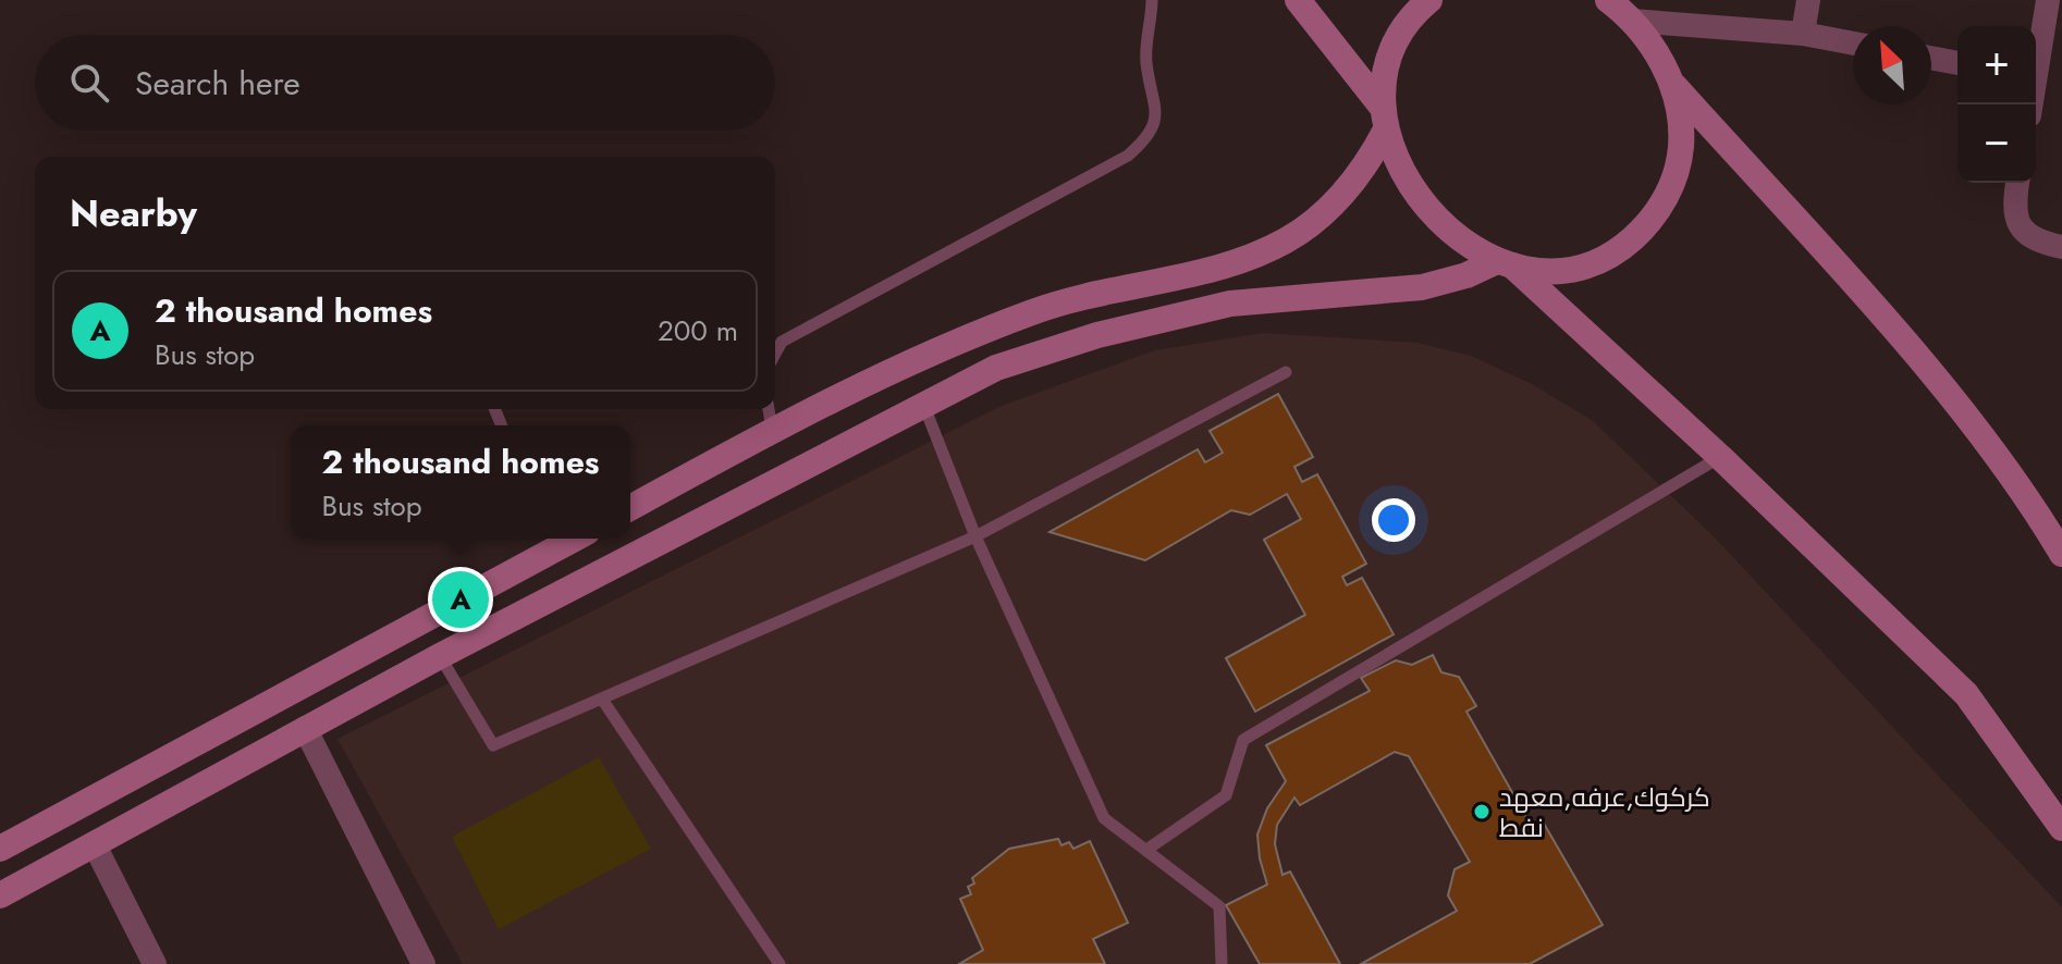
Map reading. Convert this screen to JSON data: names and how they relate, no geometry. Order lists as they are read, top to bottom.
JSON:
{
  "places": ["كركوك,عرفه,معهد نفط"],
  "north": "top left",
  "page": {
    "map_buttons": ["+", "−"],
    "search": "Search here",
    "heading": "Nearby",
    "list": [
      {
        "mark": "A",
        "name": "2 thousand homes",
        "note": "Bus stop",
        "value": "200 m"
      }
    ],
    "popup": ["2 thousand homes", "Bus stop"],
    "pins": "A"
  }
}
